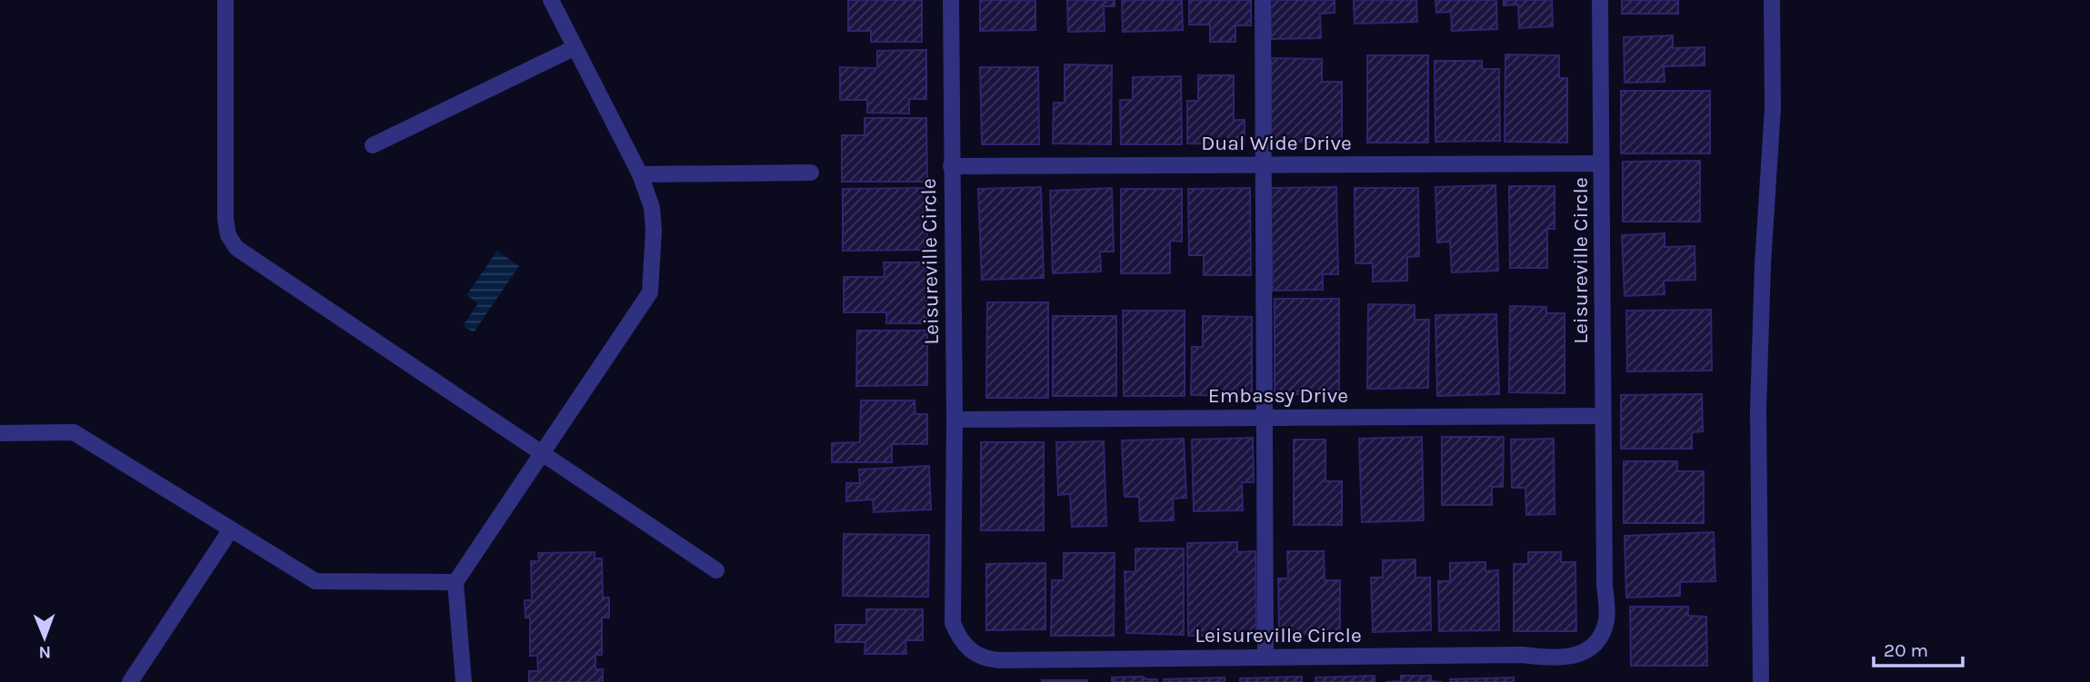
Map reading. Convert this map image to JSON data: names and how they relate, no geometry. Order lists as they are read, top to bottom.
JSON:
{
  "streets": {
    "street": ["Dual Wide Drive", "Leisureville Circle", "Embassy Drive"]
  },
  "crossings": [
    ["Dual Wide Drive", "Leisureville Circle"],
    ["Leisureville Circle", "Embassy Drive"]
  ],
  "scale_bar": "20 m",
  "north": "bottom"
}
